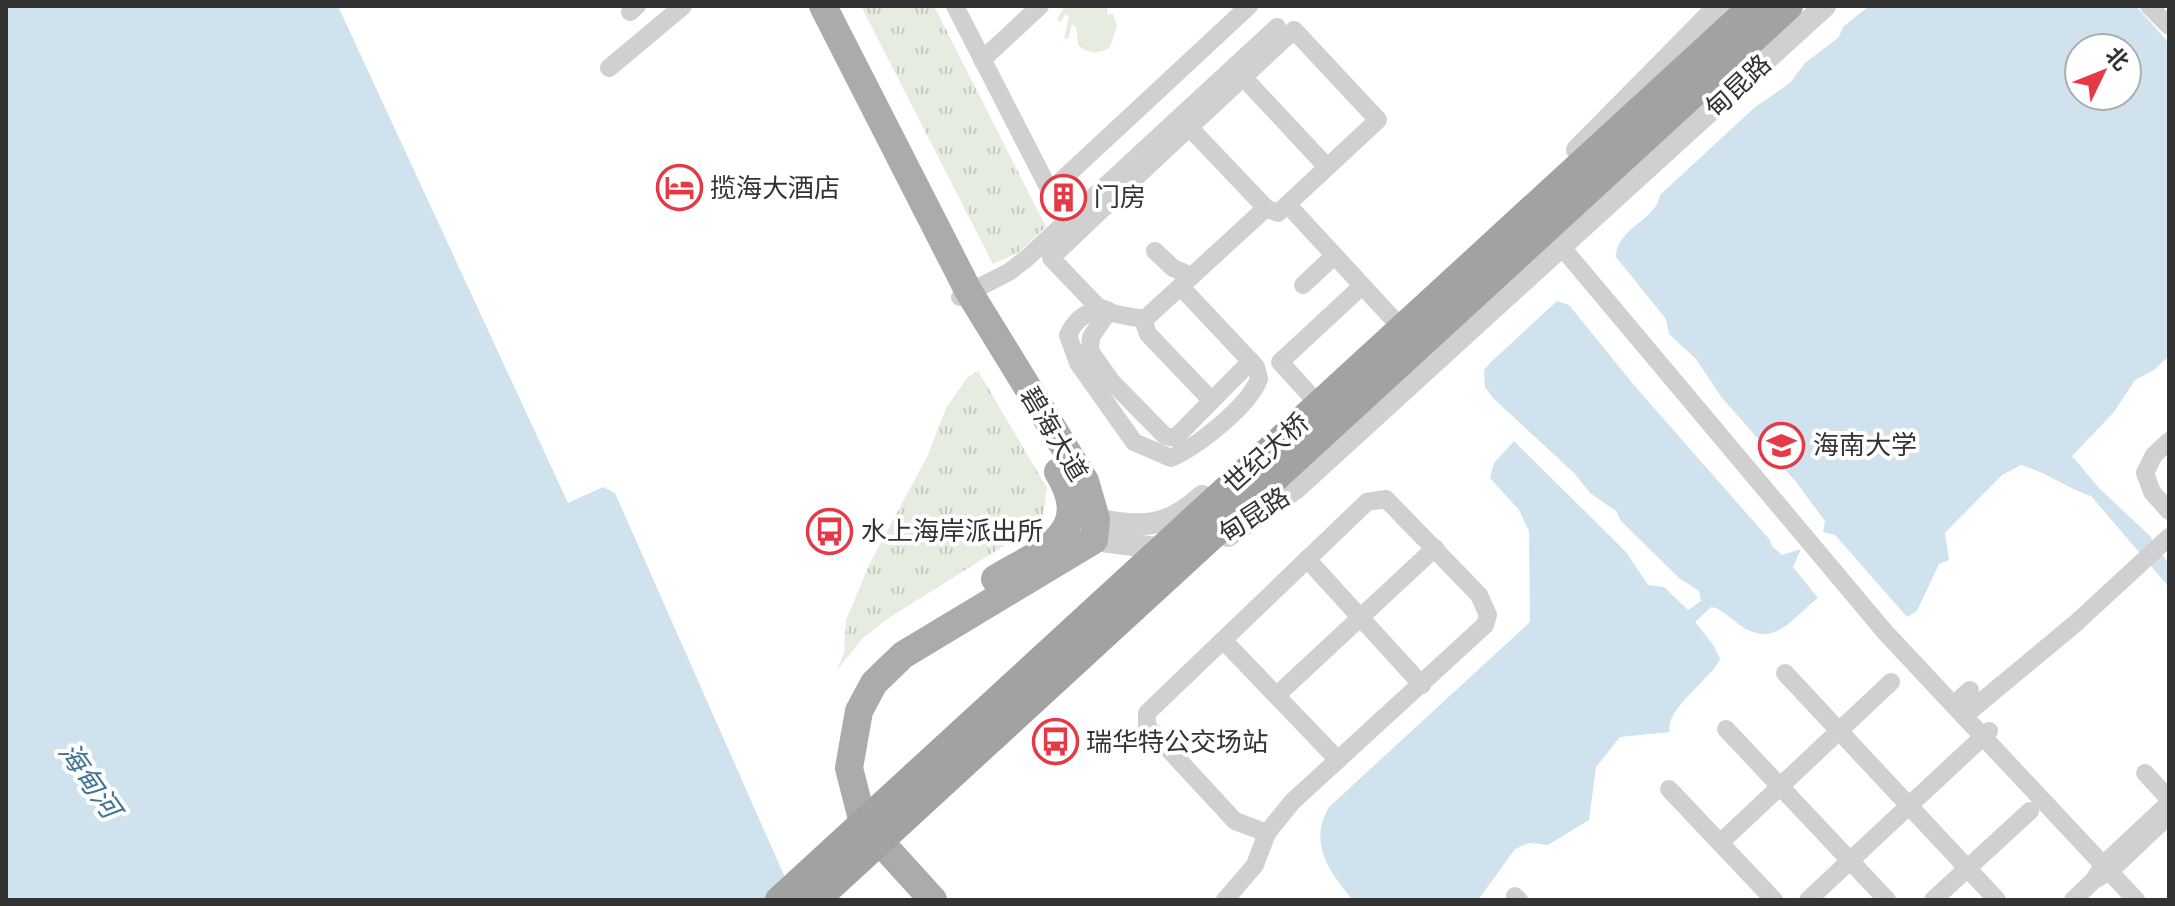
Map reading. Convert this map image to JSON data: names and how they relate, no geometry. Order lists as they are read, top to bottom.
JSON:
{
  "streets": {
    "highway": ["世纪大桥"],
    "main road": ["碧海大道"],
    "street": ["甸昆路"]
  },
  "crossings": [
    ["甸昆路", "碧海大道"]
  ],
  "water": ["海甸河"],
  "places": {
    "hotel": ["揽海大酒店"],
    "building": ["门房"],
    "school or university": ["海南大学"],
    "bus stop": ["水上海岸派出所", "瑞华特公交场站"]
  },
  "north": "top right"
}
